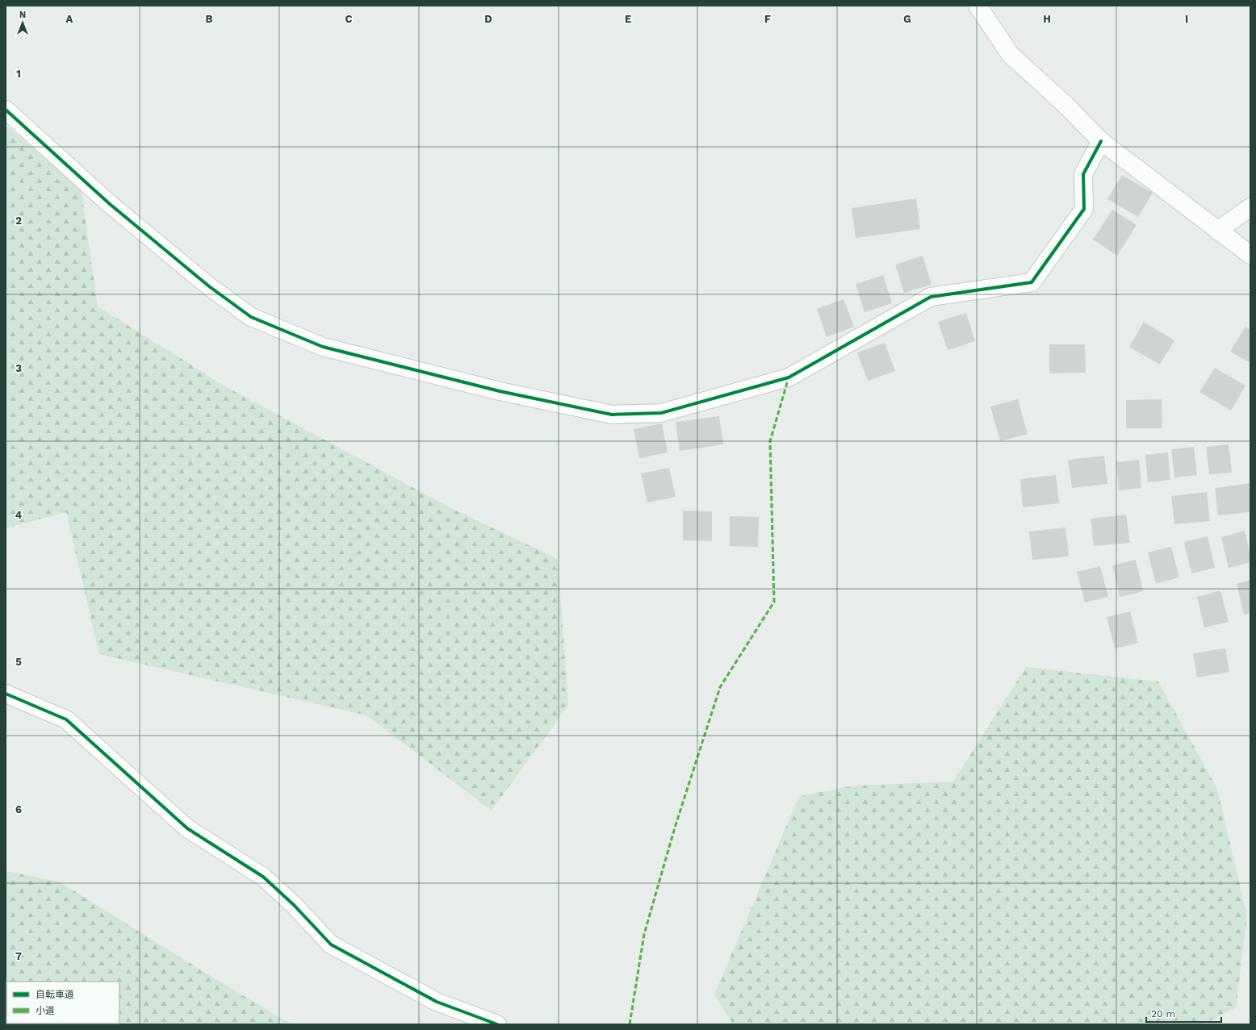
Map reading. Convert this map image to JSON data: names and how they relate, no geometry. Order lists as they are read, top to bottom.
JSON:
{
  "legend": ["自転車道", "小道"],
  "scale_bar": "20 m",
  "north": "top",
  "grid": {
    "columns": [
      "A",
      "B",
      "C",
      "D",
      "E",
      "F",
      "G",
      "H",
      "I"
    ],
    "rows": [
      "1",
      "2",
      "3",
      "4",
      "5",
      "6",
      "7"
    ]
  }
}
